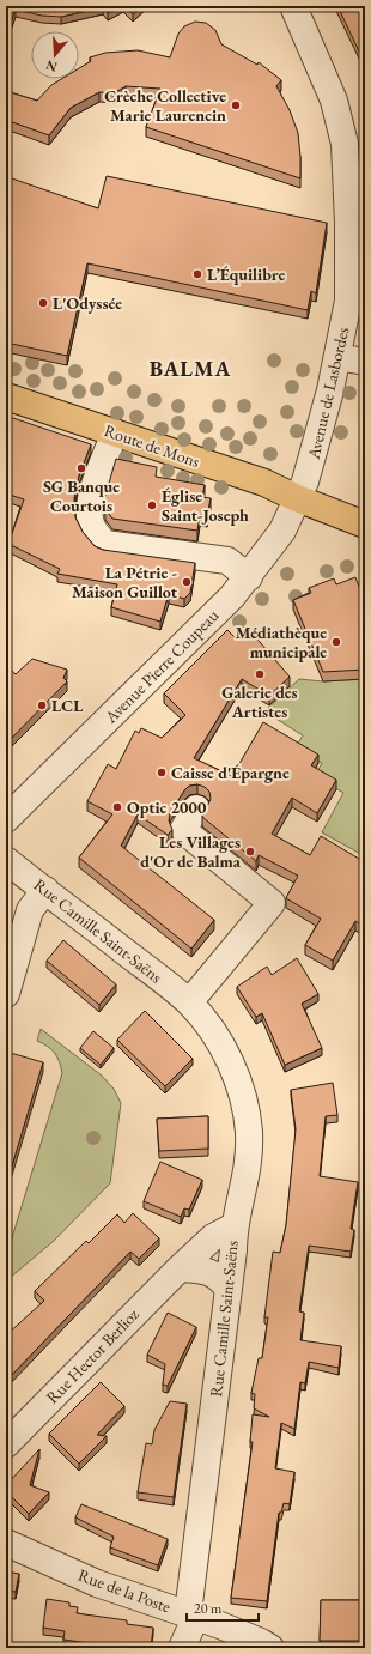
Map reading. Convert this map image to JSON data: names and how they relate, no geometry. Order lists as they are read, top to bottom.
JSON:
{
  "streets": {
    "main road": ["Route de Mons"],
    "street": [
      "Avenue de Lasbordes",
      "Avenue Pierre Coupeau",
      "Rue Camille Saint-Saëns",
      "Rue Hector Berlioz",
      "Rue de la Poste"
    ]
  },
  "crossings": [
    ["Avenue de Lasbordes", "Route de Mons"],
    ["Avenue de Lasbordes", "Avenue Pierre Coupeau"],
    ["Route de Mons", "Avenue Pierre Coupeau"],
    ["Rue Camille Saint-Saëns", "Rue Hector Berlioz"],
    ["Rue Camille Saint-Saëns", "Rue de la Poste"]
  ],
  "districts": ["BALMA"],
  "places": [
    "Crèche Collective Marie Laurencin",
    "L’Équilibre",
    "L'Odyssée",
    "SG Banque Courtois",
    "Église Saint-Joseph",
    "La Pétrie - Maison Guillot",
    "Médiathèque municipale",
    "Galerie des Artistes",
    "LCL",
    "Caisse d'Épargne",
    "Optic 2000",
    "Les Villages d'Or de Balma"
  ],
  "scale_bar": "20 m",
  "north": "bottom"
}
